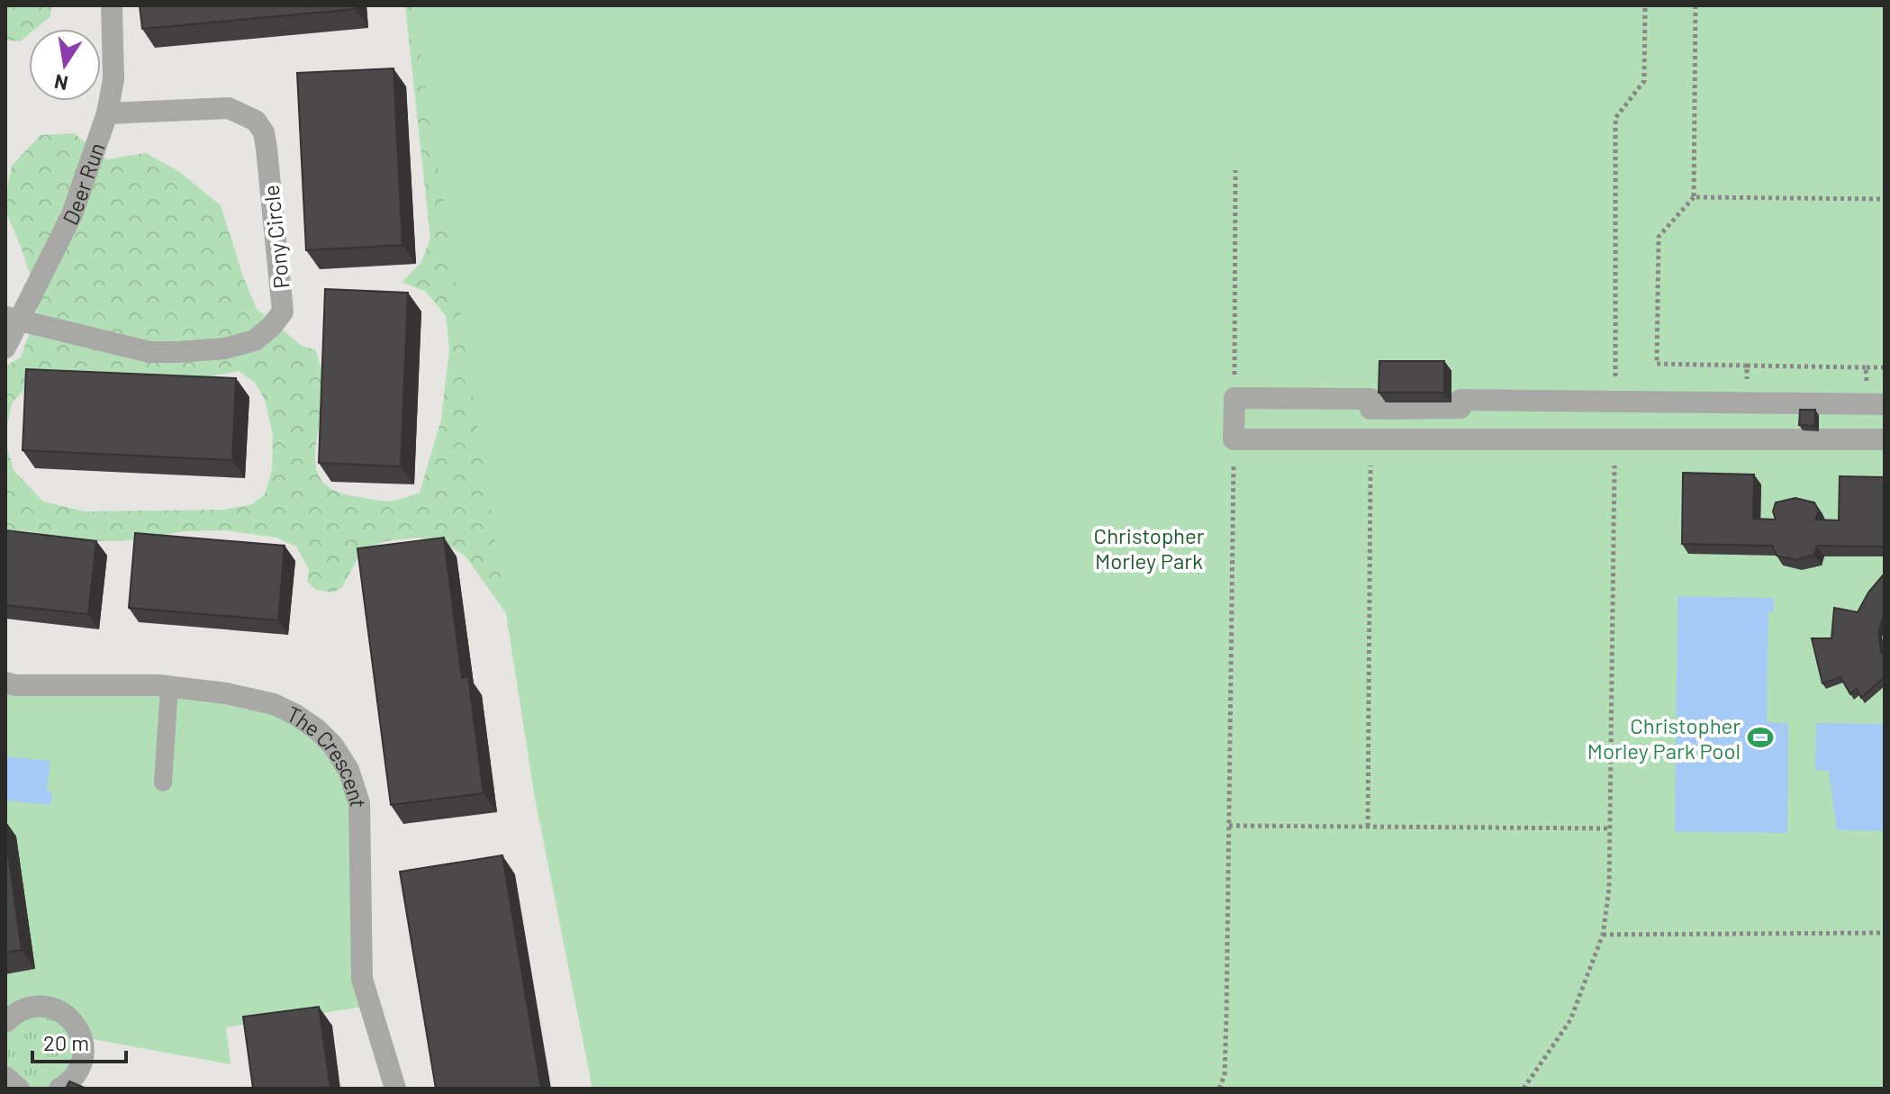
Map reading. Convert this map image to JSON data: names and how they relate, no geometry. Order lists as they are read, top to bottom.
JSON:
{
  "streets": {
    "street": ["Deer Run", "Pony Circle", "The Crescent"]
  },
  "crossings": [
    ["Deer Run", "Pony Circle"]
  ],
  "parks": ["Christopher Morley Park"],
  "places": {
    "sports": ["Christopher Morley Park Pool"]
  },
  "scale_bar": "20 m",
  "north": "bottom"
}
